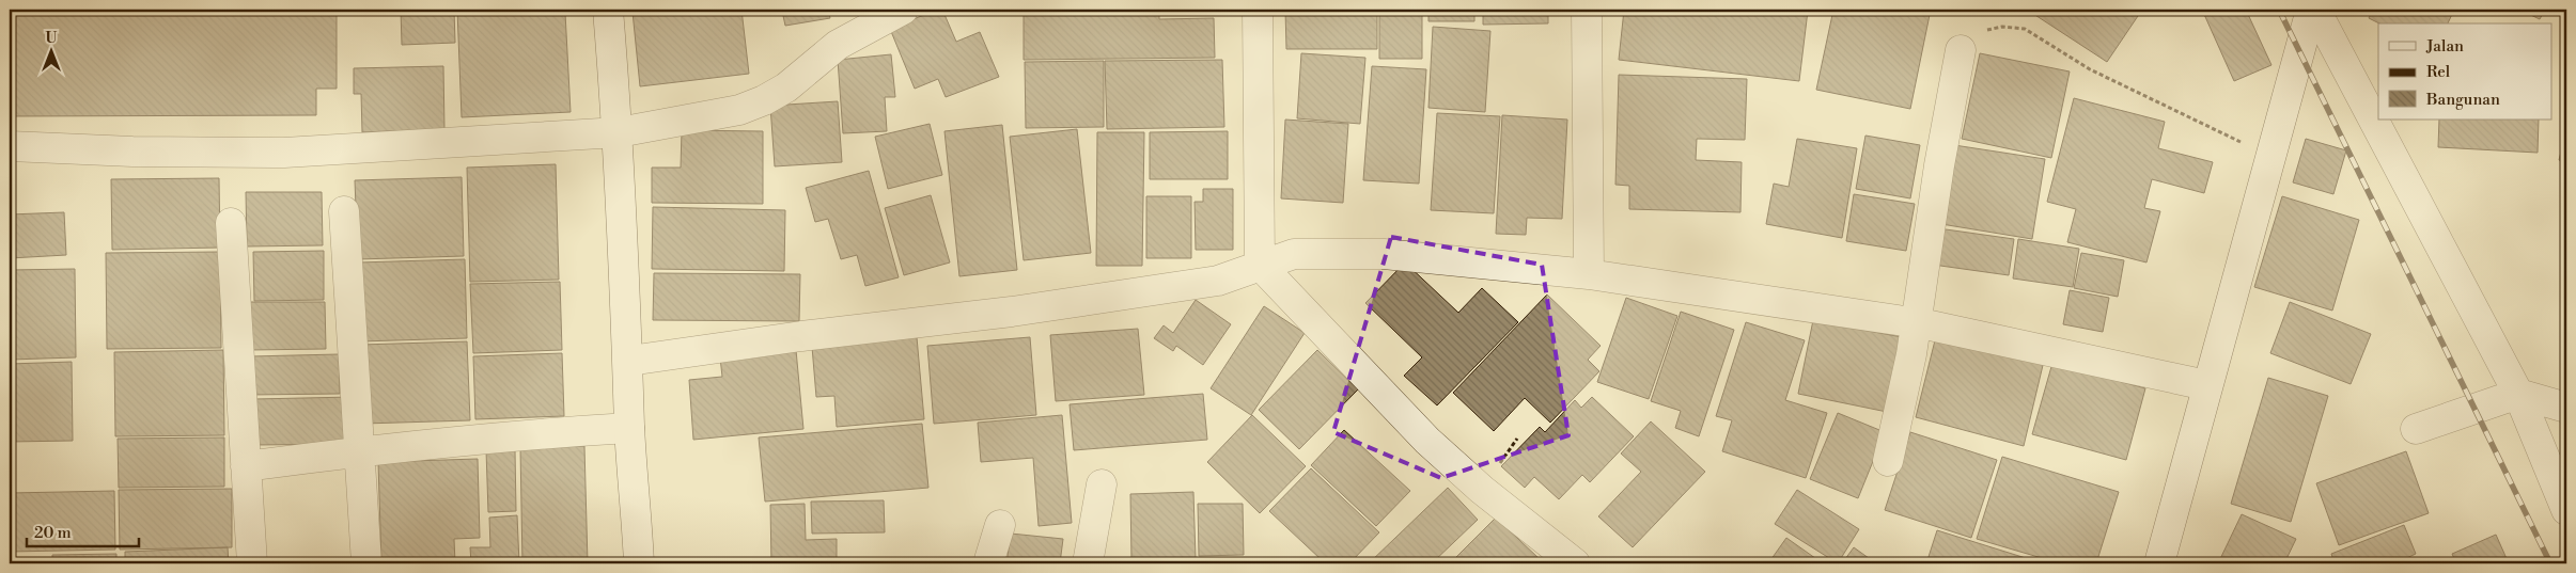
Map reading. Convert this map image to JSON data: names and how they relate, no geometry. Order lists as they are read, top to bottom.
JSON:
{
  "legend": ["Jalan", "Rel", "Bangunan"],
  "scale_bar": "20 m",
  "north": "top"
}
